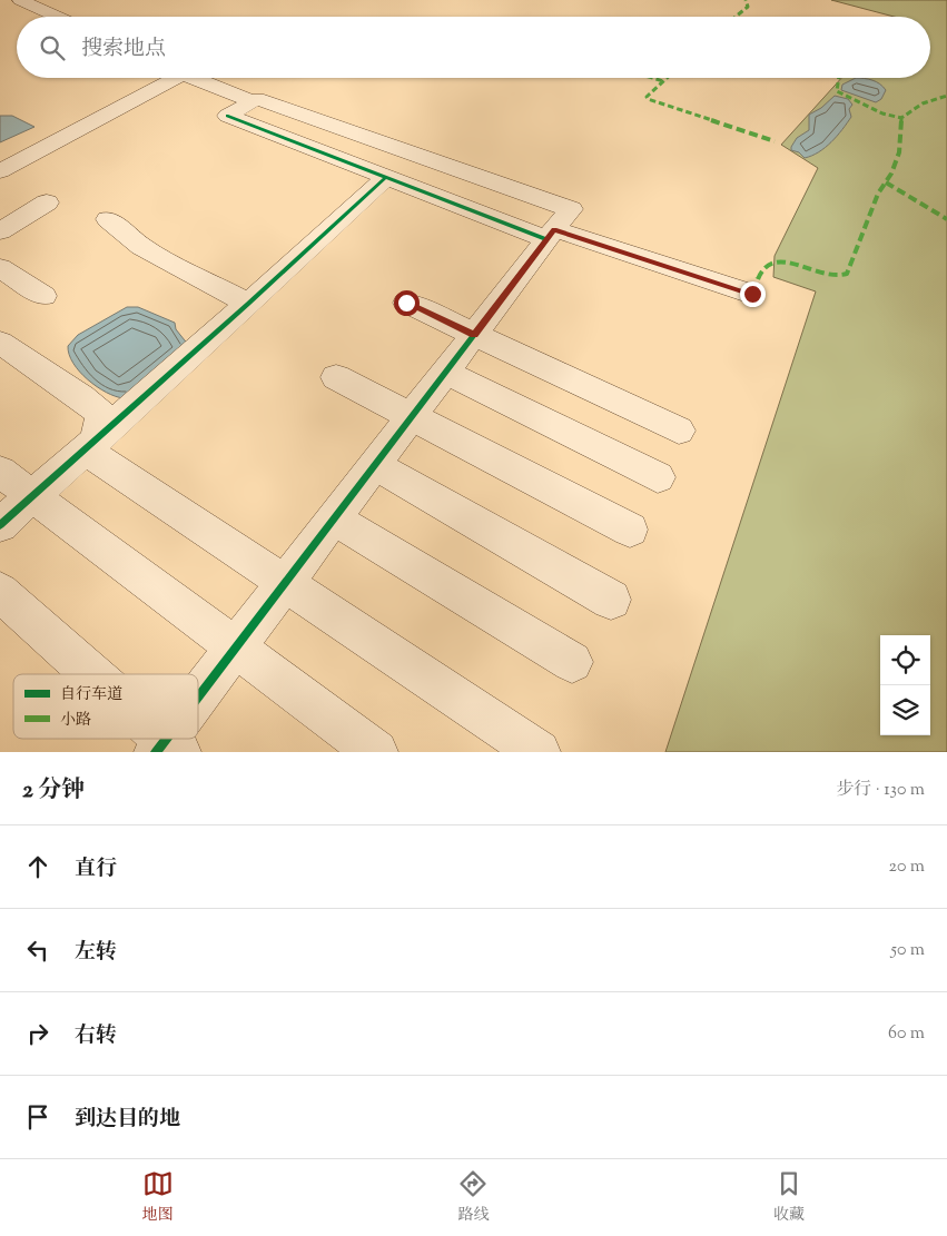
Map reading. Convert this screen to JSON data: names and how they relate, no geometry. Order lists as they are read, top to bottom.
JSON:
{
  "legend": ["自行车道", "小路"],
  "page": {
    "search": "搜索地点",
    "heading": ["2 分钟", "步行 · 130 m"],
    "list": [
      ["直行", "20 m"],
      ["左转", "50 m"],
      ["右转", "60 m"],
      "到达目的地"
    ],
    "nav": ["地图", "路线", "收藏"]
  }
}
